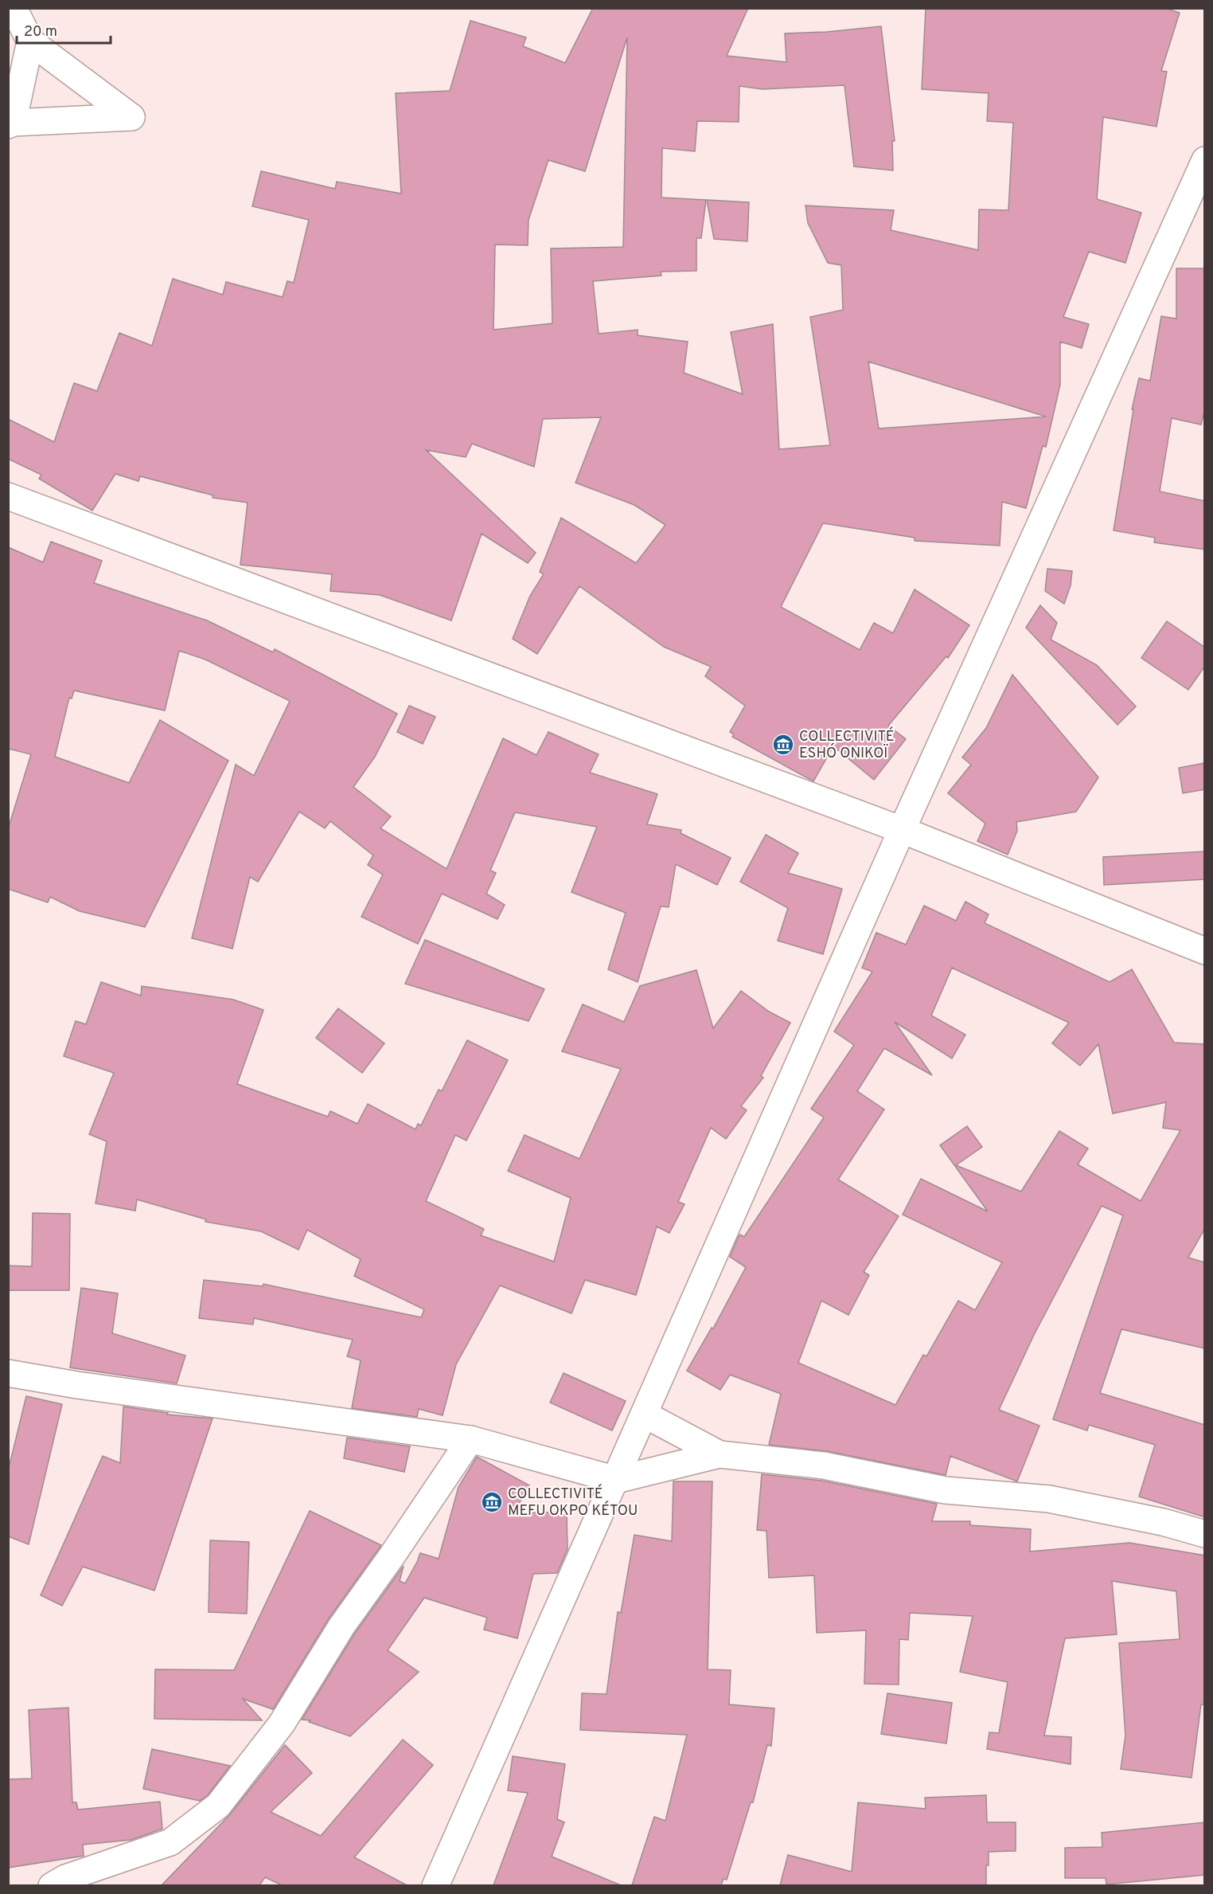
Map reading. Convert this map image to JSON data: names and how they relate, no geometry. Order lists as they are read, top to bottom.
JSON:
{
  "places": {
    "museum": ["COLLECTIVITÉ ESHÓ ONIKOÏ", "COLLECTIVITÉ MEFU OKPO KÉTOU"]
  },
  "scale_bar": "20 m"
}
